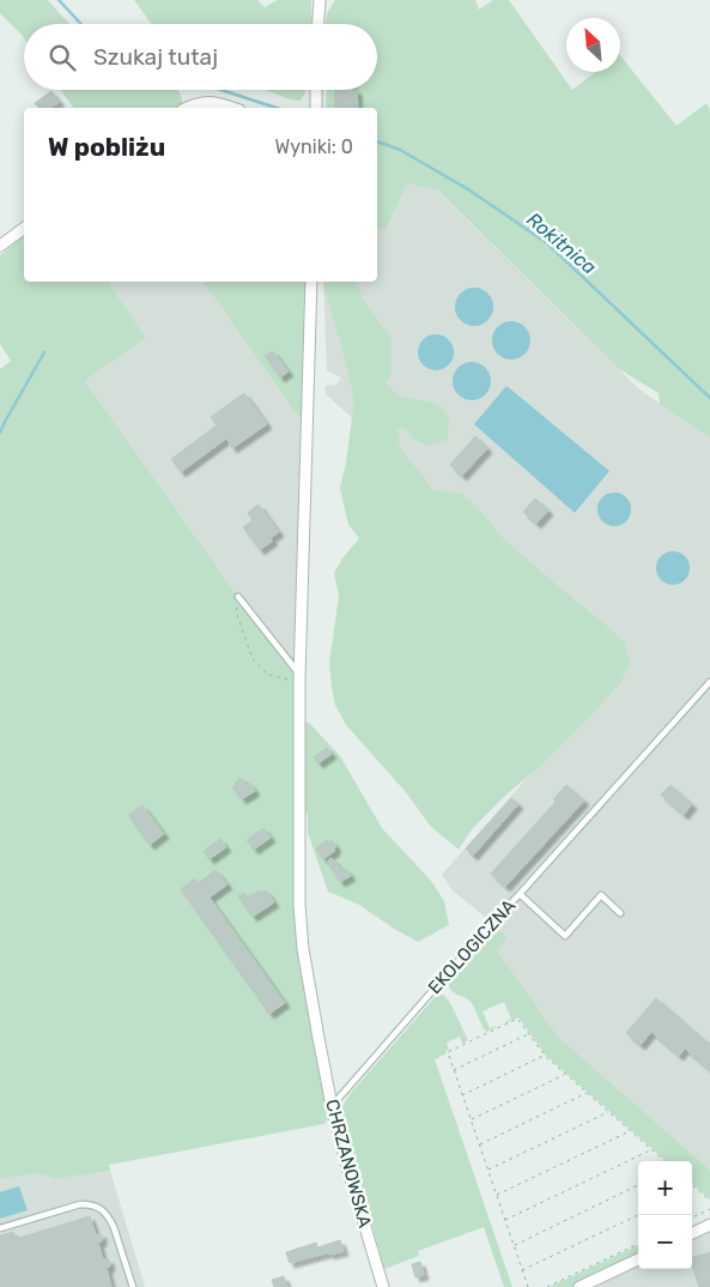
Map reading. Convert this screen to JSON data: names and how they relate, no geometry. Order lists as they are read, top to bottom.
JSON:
{
  "streets": {
    "street": ["CHRZANOWSKA"],
    "lane": ["EKOLOGICZNA"]
  },
  "crossings": [
    ["EKOLOGICZNA", "CHRZANOWSKA"]
  ],
  "water": ["Rokitnica"],
  "north": "top left",
  "page": {
    "search": "Szukaj tutaj",
    "heading": ["W pobliżu", "Wyniki: 0"],
    "map_buttons": ["+", "−"]
  }
}
